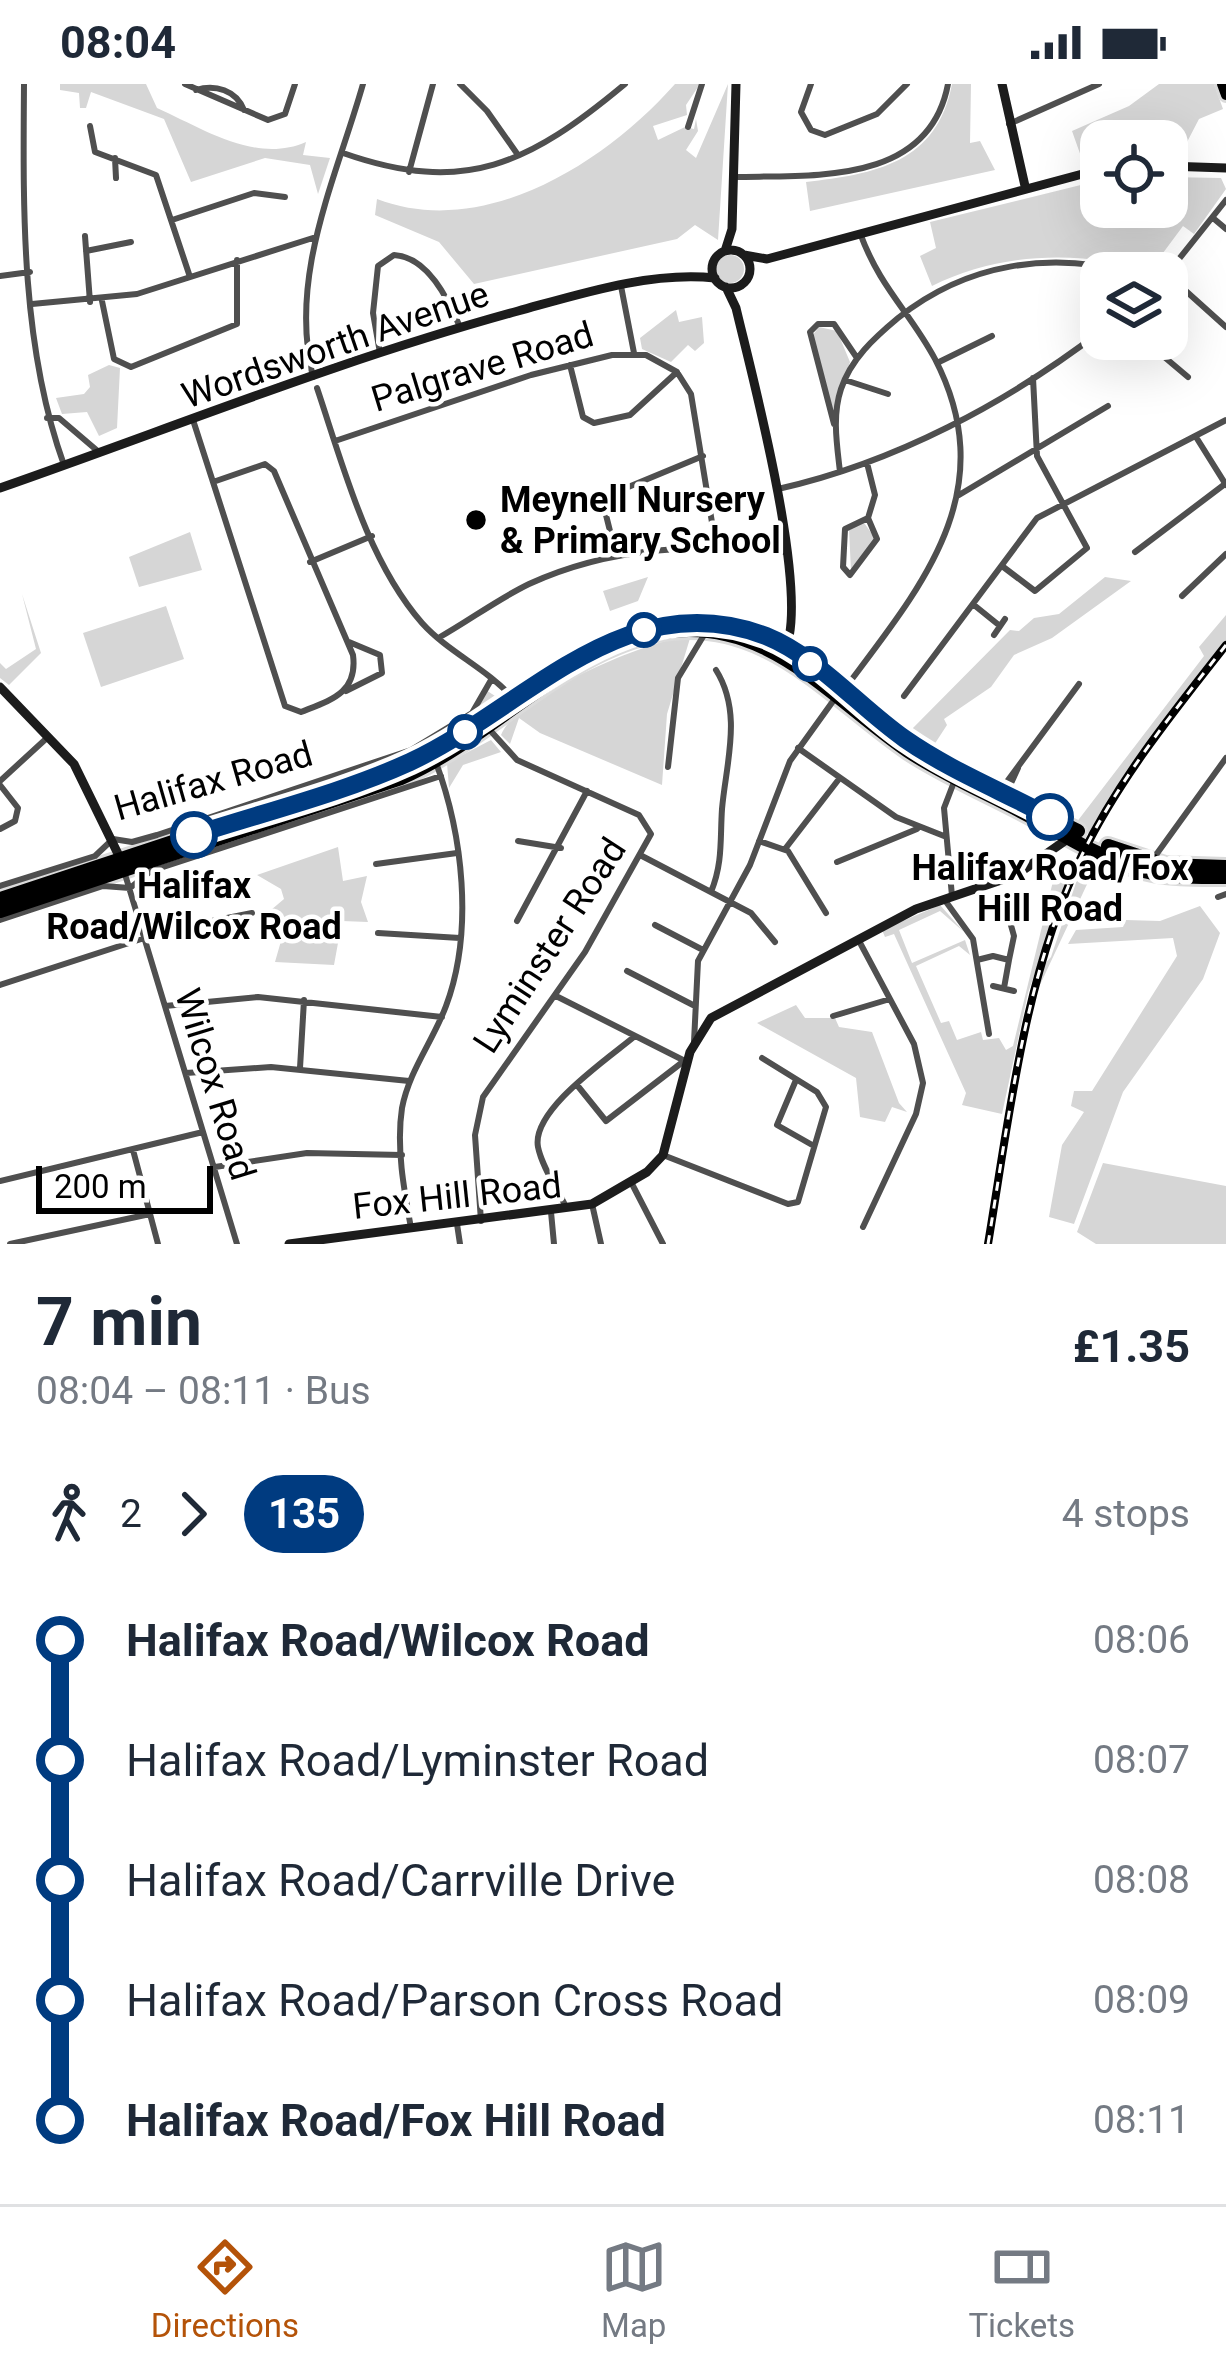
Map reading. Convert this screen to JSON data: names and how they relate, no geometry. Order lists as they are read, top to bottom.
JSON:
{
  "streets": {
    "highway": ["Halifax Road"],
    "street": [
      "Wordsworth Avenue",
      "Palgrave Road",
      "Lyminster Road",
      "Wilcox Road",
      "Fox Hill Road"
    ]
  },
  "crossings": [
    ["Halifax Road", "Lyminster Road"],
    ["Halifax Road", "Wilcox Road"],
    ["Lyminster Road", "Fox Hill Road"]
  ],
  "places": ["Meynell Nursery & Primary School", "Halifax Road/Fox Hill Road", "Halifax Road/Wilcox Road"],
  "lines": ["bus line 135"],
  "scale_bar": "200 m",
  "page": {
    "status": "08:04",
    "scale": "200 m",
    "heading": ["7 min", "08:04 – 08:11 · Bus", "£1.35"],
    "legs": ["2", "135", "4 stops"],
    "list": [
      {
        "name": "Halifax Road/Wilcox Road",
        "value": "08:06"
      },
      {
        "name": "Halifax Road/Lyminster Road",
        "value": "08:07"
      },
      {
        "name": "Halifax Road/Carrville Drive",
        "value": "08:08"
      },
      {
        "name": "Halifax Road/Parson Cross Road",
        "value": "08:09"
      },
      {
        "name": "Halifax Road/Fox Hill Road",
        "value": "08:11"
      }
    ],
    "tabs": ["Directions", "Map", "Tickets"]
  }
}
